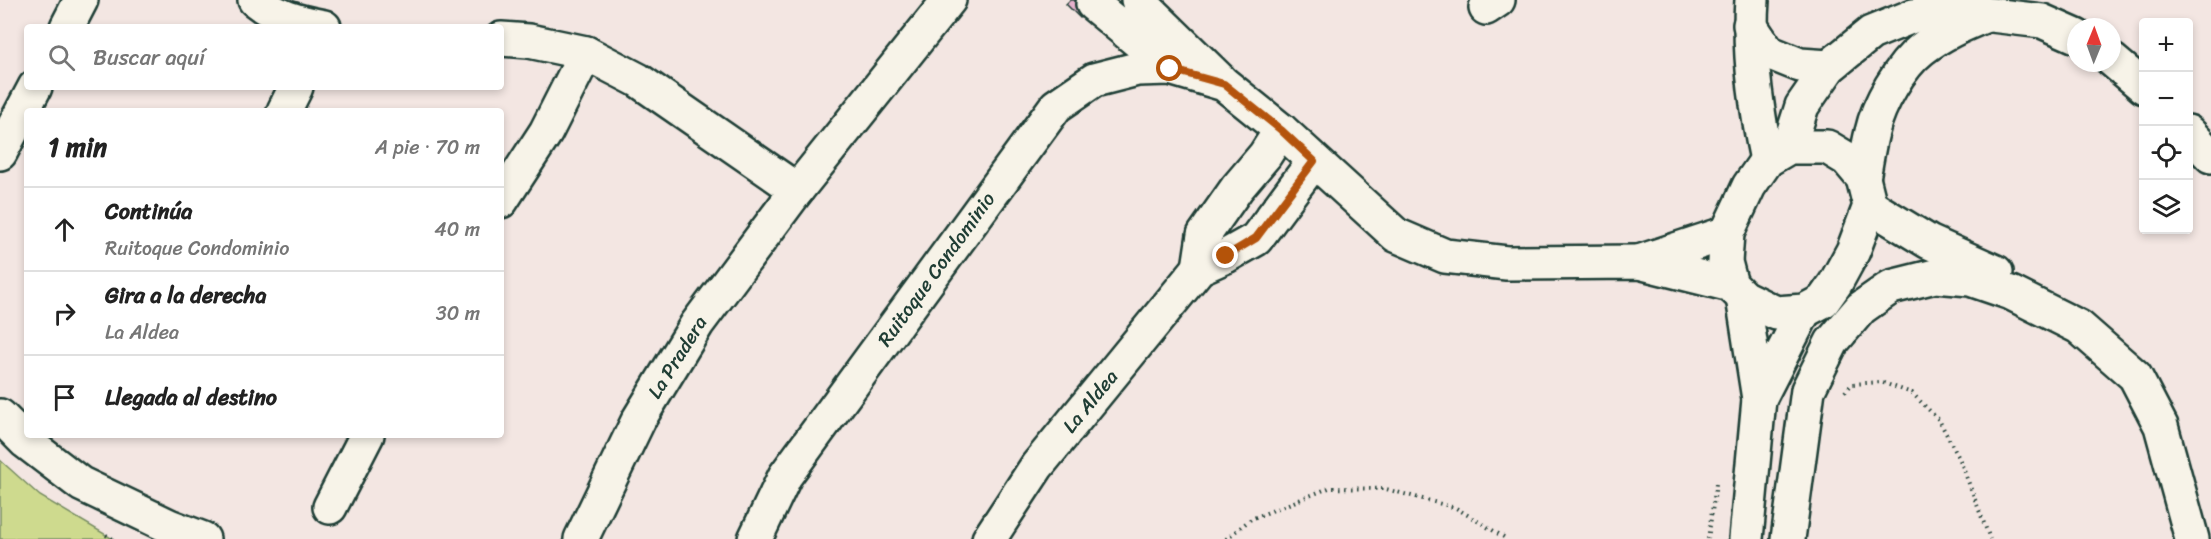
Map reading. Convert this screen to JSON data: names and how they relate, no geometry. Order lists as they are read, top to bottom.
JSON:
{
  "streets": {
    "street": ["Ruitoque Condominio", "La Pradera", "La Aldea"]
  },
  "crossings": [
    ["Ruitoque Condominio", "La Aldea"]
  ],
  "north": "top",
  "page": {
    "map_buttons": ["+", "−"],
    "search": "Buscar aquí",
    "heading": ["1 min", "A pie · 70 m"],
    "list": [
      ["Continúa", "Ruitoque Condominio", "40 m"],
      ["Gira a la derecha", "La Aldea", "30 m"],
      "Llegada al destino"
    ]
  }
}
